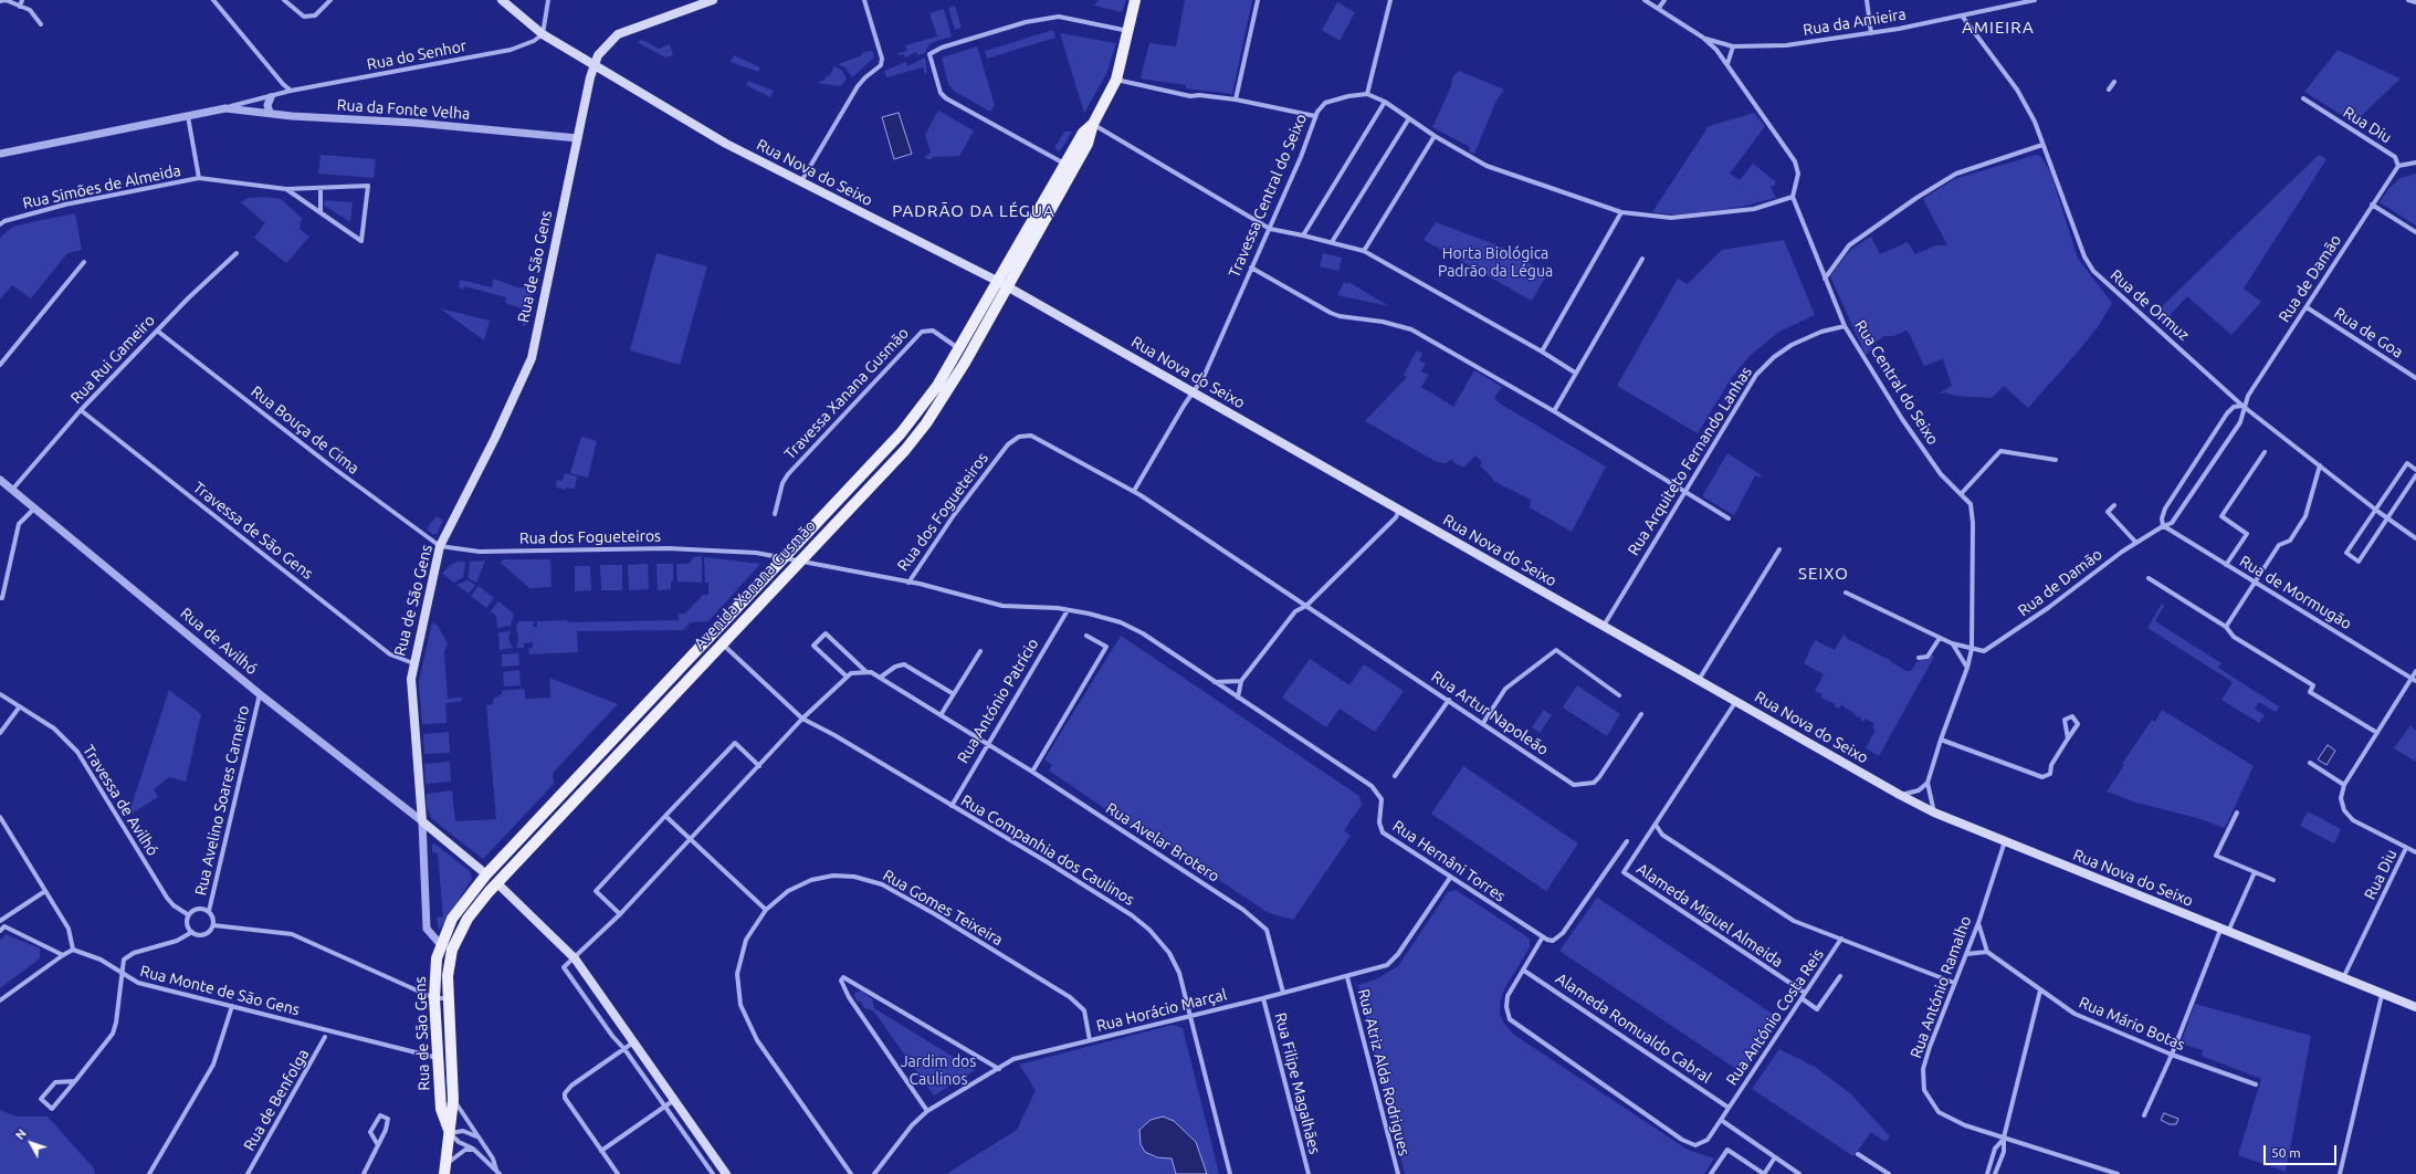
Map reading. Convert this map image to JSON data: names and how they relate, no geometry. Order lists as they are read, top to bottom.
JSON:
{
  "streets": {
    "main road": ["Rua Nova do Seixo", "Rua de São Gens", "Avenida Xanana Gusmão"],
    "street": [
      "Rua da Amieira",
      "Rua do Senhor",
      "Rua da Fonte Velha",
      "Rua Diu",
      "Rua Simões de Almeida",
      "Travessa Central do Seixo",
      "Rua de Damão",
      "Rua de Ormuz",
      "Rua de Goa",
      "Rua Rui Gameiro",
      "Rua Central do Seixo",
      "Travessa Xanana Gusmão",
      "Rua Bouça de Cima",
      "Rua Arquiteto Fernando Lanhas",
      "Rua dos Fogueteiros",
      "Travessa de São Gens",
      "Rua de Mormugão",
      "Rua de Avilhó",
      "Rua António Patrício",
      "Rua Artur Napoleão",
      "Travessa de Avilhó",
      "Rua Avelino Soares Carneiro",
      "Rua Avelar Brotero",
      "Rua Companhia dos Caulinos",
      "Rua Hernâni Torres",
      "Rua Gomes Teixeira",
      "Alameda Miguel Almeida",
      "Rua António Ramalho",
      "Rua Monte de São Gens",
      "Rua Horácio Marçal",
      "Rua António Costa Reis",
      "Rua Mário Botas",
      "Alameda Romualdo Cabral",
      "Rua Atriz Alda Rodrigues",
      "Rua Filipe Magalhães",
      "Rua de Benfolga"
    ]
  },
  "crossings": [
    ["Rua da Amieira", "Rua de Ormuz"],
    ["Rua do Senhor", "Rua da Fonte Velha"],
    ["Rua do Senhor", "Rua Nova do Seixo"],
    ["Rua da Fonte Velha", "Rua Simões de Almeida"],
    ["Rua da Fonte Velha", "Rua de São Gens"],
    ["Rua Diu", "Rua Nova do Seixo"],
    ["Rua Diu", "Rua de Damão"],
    ["Rua Diu", "Rua de Mormugão"],
    ["Rua Nova do Seixo", "Travessa Central do Seixo"],
    ["Rua Nova do Seixo", "Rua de São Gens"],
    ["Rua Nova do Seixo", "Rua Arquiteto Fernando Lanhas"],
    ["Rua Nova do Seixo", "Avenida Xanana Gusmão"],
    ["Rua Nova do Seixo", "Rua António Ramalho"],
    ["Travessa Central do Seixo", "Rua dos Fogueteiros"],
    ["Rua de São Gens", "Rua Bouça de Cima"],
    ["Rua de São Gens", "Rua dos Fogueteiros"],
    ["Rua de São Gens", "Travessa de São Gens"],
    ["Rua de São Gens", "Avenida Xanana Gusmão"],
    ["Rua de São Gens", "Rua de Avilhó"],
    ["Rua de São Gens", "Rua Monte de São Gens"],
    ["Rua de Damão", "Rua de Ormuz"],
    ["Rua de Damão", "Rua de Goa"],
    ["Rua de Damão", "Rua Central do Seixo"],
    ["Rua de Damão", "Rua de Mormugão"],
    ["Rua Rui Gameiro", "Rua Bouça de Cima"],
    ["Rua Rui Gameiro", "Travessa de São Gens"],
    ["Rua Rui Gameiro", "Rua de Avilhó"],
    ["Rua Central do Seixo", "Rua Arquiteto Fernando Lanhas"],
    ["Travessa Xanana Gusmão", "Avenida Xanana Gusmão"],
    ["Rua Bouça de Cima", "Rua dos Fogueteiros"],
    ["Rua dos Fogueteiros", "Avenida Xanana Gusmão"],
    ["Rua dos Fogueteiros", "Rua Artur Napoleão"],
    ["Rua dos Fogueteiros", "Rua Hernâni Torres"],
    ["Avenida Xanana Gusmão", "Rua Companhia dos Caulinos"],
    ["Rua de Avilhó", "Rua Avelino Soares Carneiro"],
    ["Rua António Patrício", "Rua Avelar Brotero"],
    ["Rua António Patrício", "Rua Companhia dos Caulinos"],
    ["Rua António Patrício", "Rua Hernâni Torres"],
    ["Travessa de Avilhó", "Rua Avelino Soares Carneiro"],
    ["Rua Avelar Brotero", "Rua Horácio Marçal"],
    ["Rua Companhia dos Caulinos", "Rua Horácio Marçal"],
    ["Rua Hernâni Torres", "Rua Horácio Marçal"],
    ["Rua Hernâni Torres", "Rua António Costa Reis"],
    ["Rua Gomes Teixeira", "Rua Horácio Marçal"],
    ["Alameda Miguel Almeida", "Rua António Costa Reis"],
    ["Rua Horácio Marçal", "Rua Atriz Alda Rodrigues"],
    ["Rua Horácio Marçal", "Rua Filipe Magalhães"],
    ["Rua António Costa Reis", "Alameda Romualdo Cabral"]
  ],
  "districts": ["AMIEIRA", "PADRÃO DA LÉGUA", "SEIXO"],
  "parks": ["Horta Biológica Padrão da Légua", "Jardim dos Caulinos"],
  "scale_bar": "50 m",
  "north": "top left"
}
